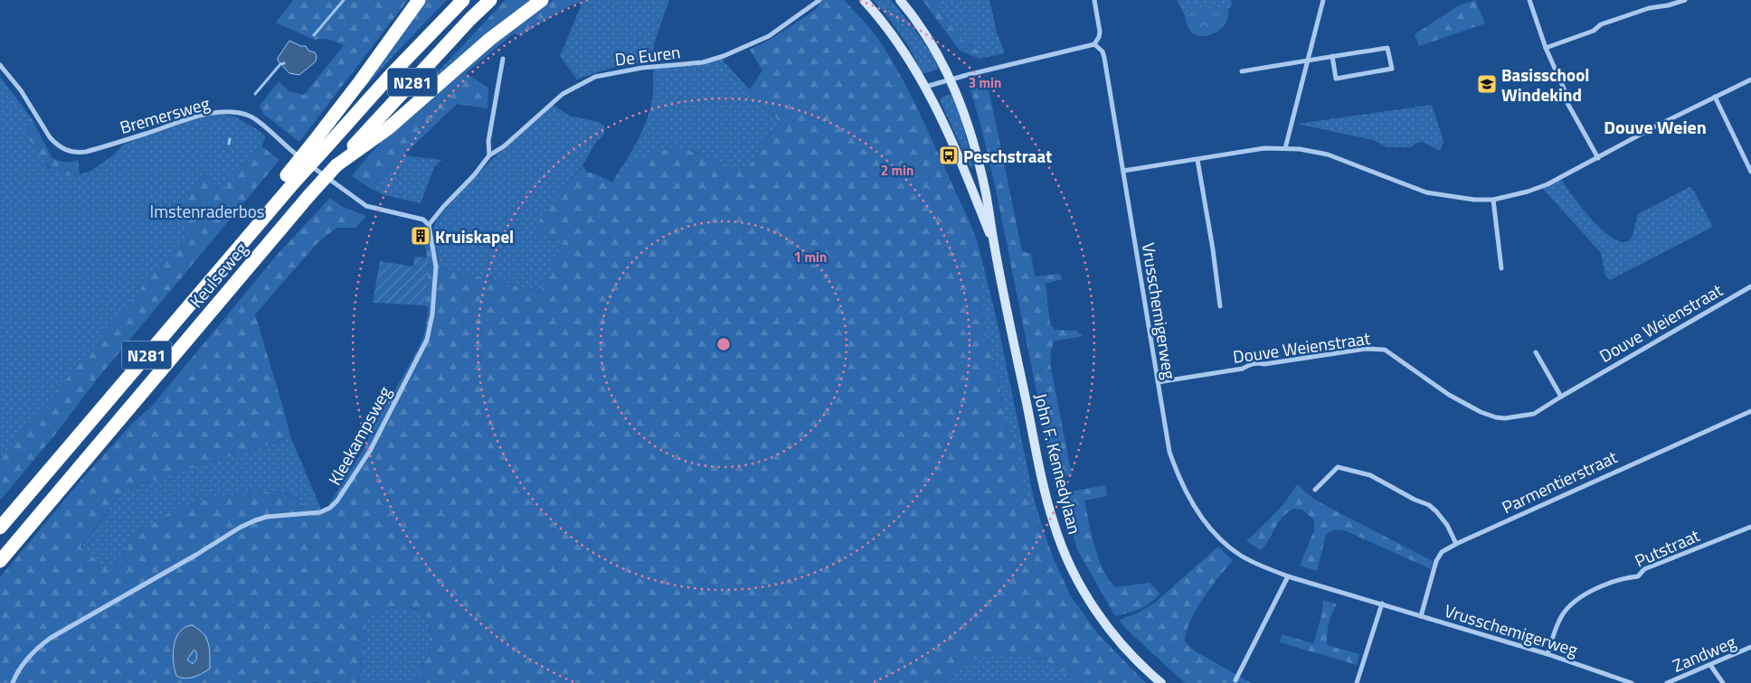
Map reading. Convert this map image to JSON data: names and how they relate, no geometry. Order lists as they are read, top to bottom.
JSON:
{
  "streets": {
    "highway": ["N281", "Keulseweg"],
    "street": [
      "De Euren",
      "Bremersweg",
      "Vrusschemigerweg",
      "Douve Weienstraat",
      "Kleekampsweg",
      "John F. Kennedylaan",
      "Parmentierstraat",
      "Putstraat",
      "Zandweg"
    ]
  },
  "crossings": [
    ["De Euren", "Bremersweg"],
    ["De Euren", "Kleekampsweg"],
    ["N281", "Keulseweg"],
    ["Bremersweg", "Kleekampsweg"],
    ["Vrusschemigerweg", "Douve Weienstraat"],
    ["Vrusschemigerweg", "Parmentierstraat"],
    ["Vrusschemigerweg", "Putstraat"]
  ],
  "districts": ["Douve Weien"],
  "parks": ["Imstenraderbos"],
  "places": {
    "school or university": ["Basisschool Windekind"],
    "bus stop": ["Peschstraat"],
    "building": ["Kruiskapel"]
  },
  "rings": ["3 min", "2 min", "1 min"]
}
